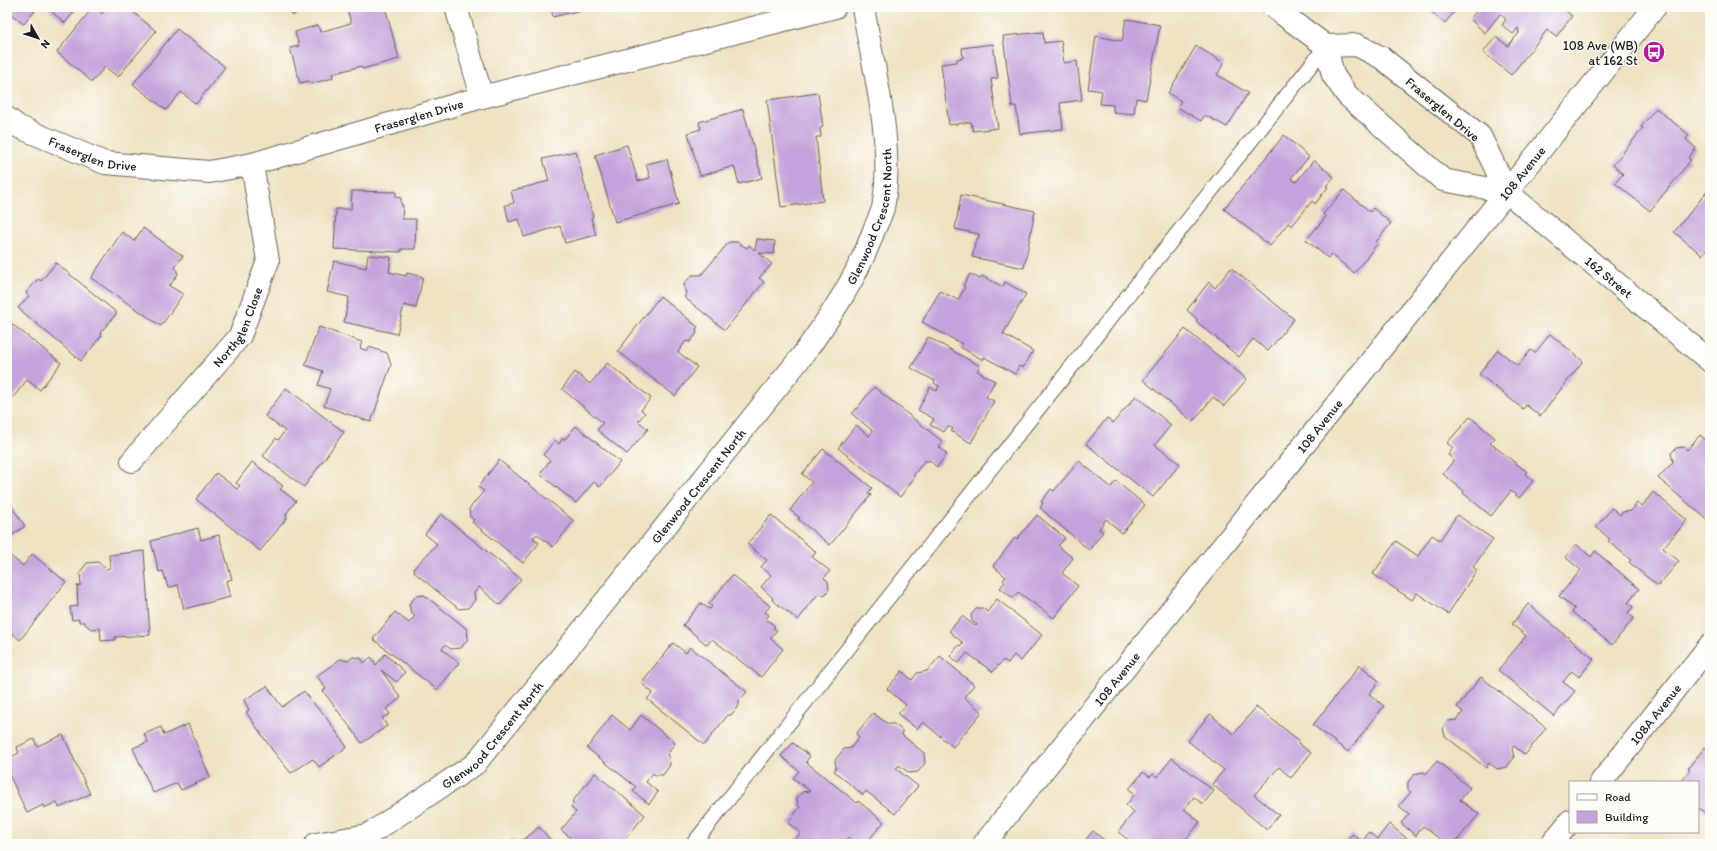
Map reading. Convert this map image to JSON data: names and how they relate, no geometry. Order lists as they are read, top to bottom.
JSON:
{
  "streets": {
    "street": [
      "Fraserglen Drive",
      "108 Avenue",
      "Glenwood Crescent North",
      "162 Street",
      "Northglen Close",
      "108A Avenue"
    ]
  },
  "crossings": [
    ["Fraserglen Drive", "108 Avenue"],
    ["Fraserglen Drive", "162 Street"],
    ["Fraserglen Drive", "Northglen Close"],
    ["108 Avenue", "162 Street"]
  ],
  "places": {
    "bus stop": ["108 Ave (WB) at 162 St"]
  },
  "legend": ["Road", "Building"],
  "north": "bottom right"
}
